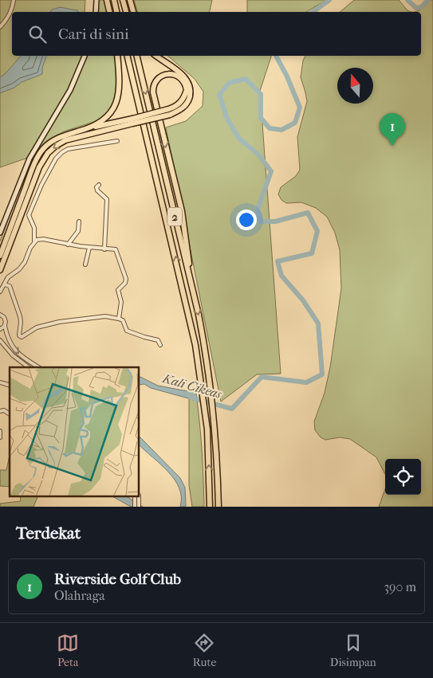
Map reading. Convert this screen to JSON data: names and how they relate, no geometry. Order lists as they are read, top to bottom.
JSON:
{
  "streets": {
    "highway": ["2"]
  },
  "water": ["Kali Cikeas"],
  "north": "top",
  "page": {
    "search": "Cari di sini",
    "pins": "1",
    "heading": "Terdekat",
    "list": [
      {
        "mark": "1",
        "name": "Riverside Golf Club",
        "note": "Olahraga",
        "value": "390 m"
      }
    ],
    "nav": ["Peta", "Rute", "Disimpan"]
  }
}
